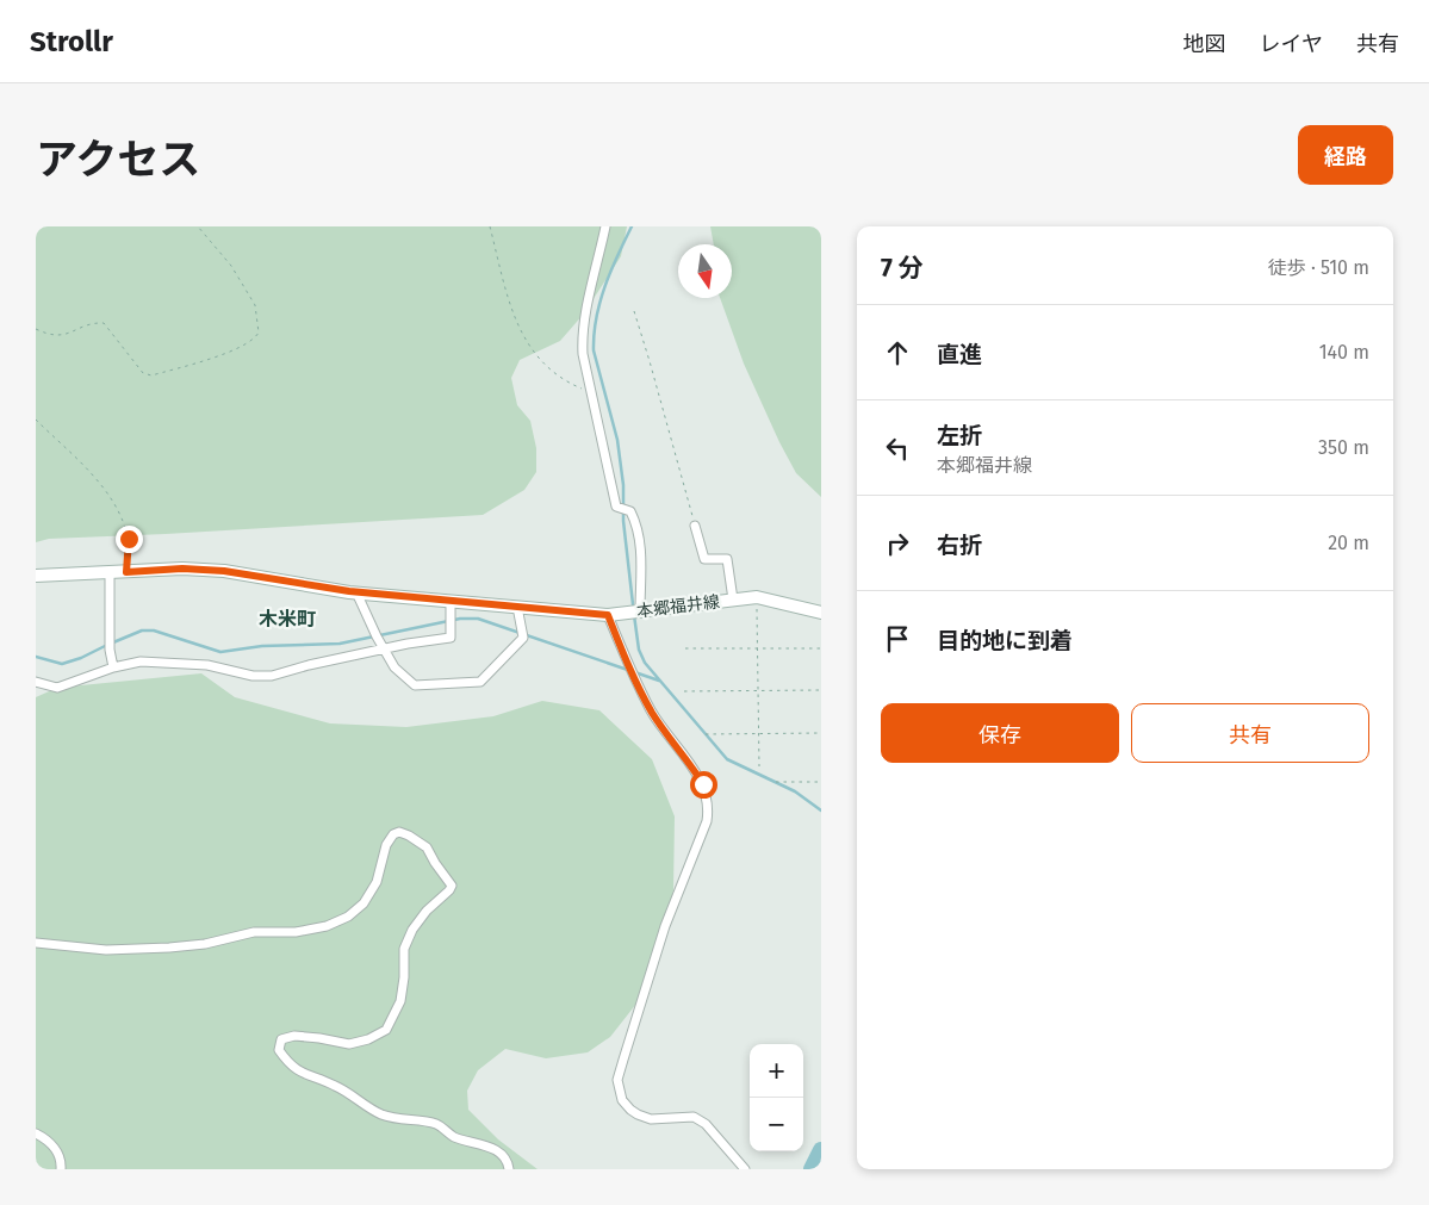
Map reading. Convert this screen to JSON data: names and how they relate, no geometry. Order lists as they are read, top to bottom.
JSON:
{
  "streets": {
    "main road": ["本郷福井線"]
  },
  "districts": ["木米町"],
  "north": "bottom",
  "page": {
    "header": "Strollr",
    "nav": ["地図", "レイヤ", "共有"],
    "title": "アクセス",
    "buttons": [
      "経路",
      ["保存", "共有"]
    ],
    "heading": ["7 分", "徒歩 · 510 m"],
    "list": [
      ["直進", "140 m"],
      ["左折", "本郷福井線", "350 m"],
      ["右折", "20 m"],
      "目的地に到着"
    ],
    "map_buttons": ["+", "−"]
  }
}
